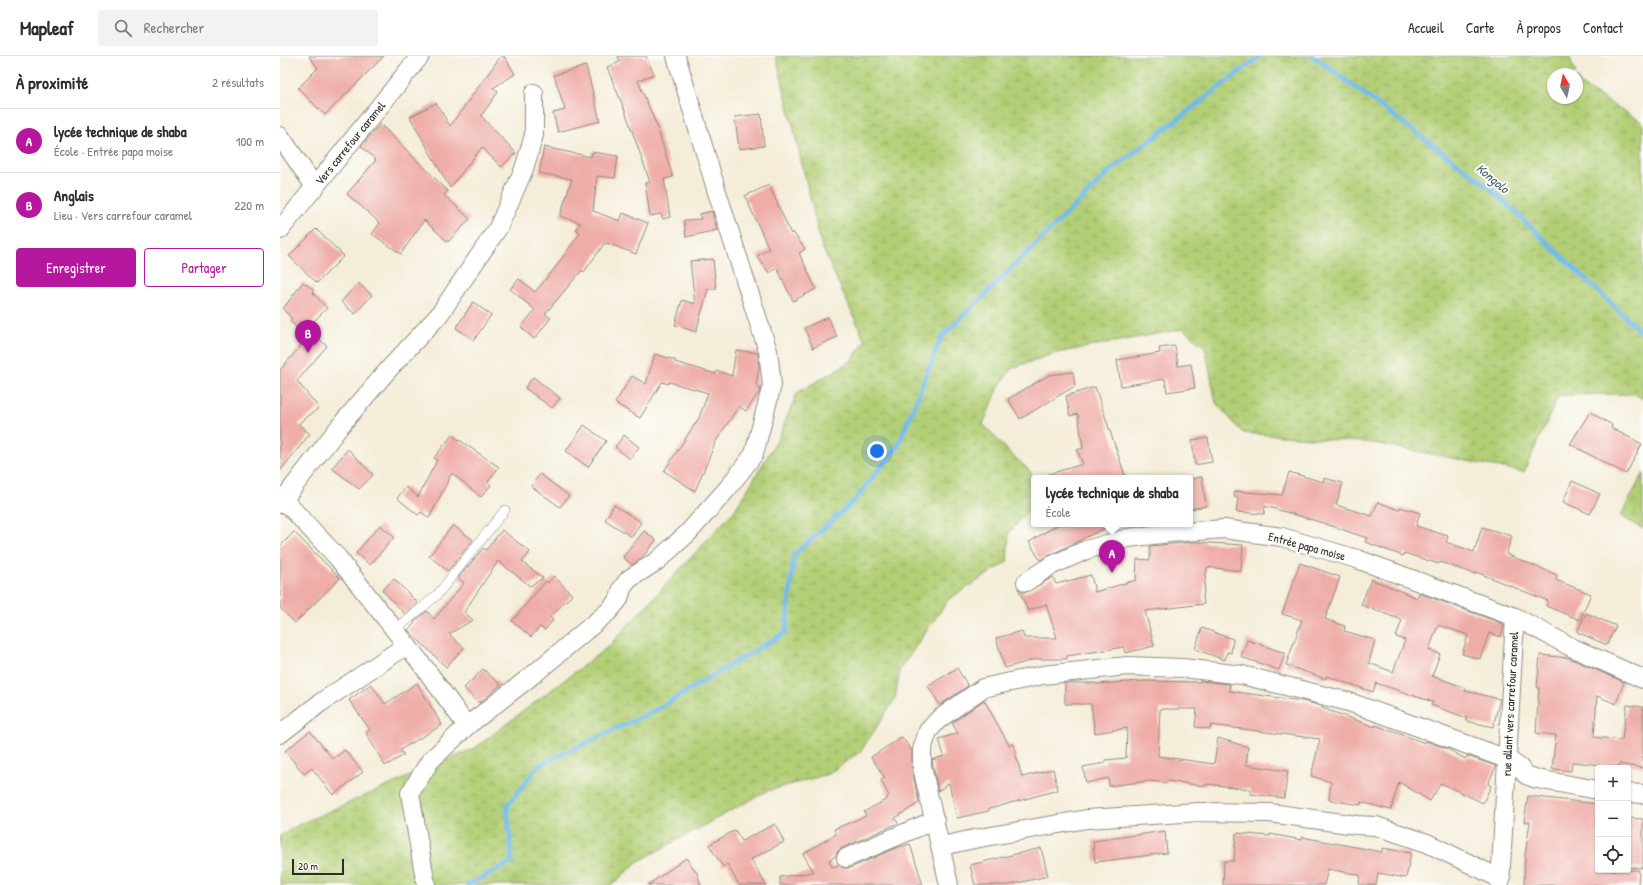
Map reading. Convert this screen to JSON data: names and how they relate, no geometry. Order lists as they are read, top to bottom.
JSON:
{
  "streets": {
    "street": ["Vers carrefour caramel", "Entrée papa moise", "rue allant vers carrefour caramel"]
  },
  "crossings": [
    ["Entrée papa moise", "rue allant vers carrefour caramel"]
  ],
  "water": ["Kongolo"],
  "scale_bar": "20 m",
  "north": "top",
  "page": {
    "header": "Mapleaf",
    "search": "Rechercher",
    "nav": [
      "Accueil",
      "Carte",
      "À propos",
      "Contact"
    ],
    "heading": ["À proximité", "2 résultats"],
    "list": [
      {
        "mark": "A",
        "name": "lycée technique de shaba",
        "note": "École · Entrée papa moise",
        "value": "100 m"
      },
      {
        "mark": "B",
        "name": "Anglais",
        "note": "Lieu · Vers carrefour caramel",
        "value": "220 m"
      }
    ],
    "buttons": ["Enregistrer", "Partager"],
    "pins": ["B", "A"],
    "popup": ["lycée technique de shaba", "École"],
    "map_buttons": ["+", "−"],
    "scale": "20 m"
  }
}
